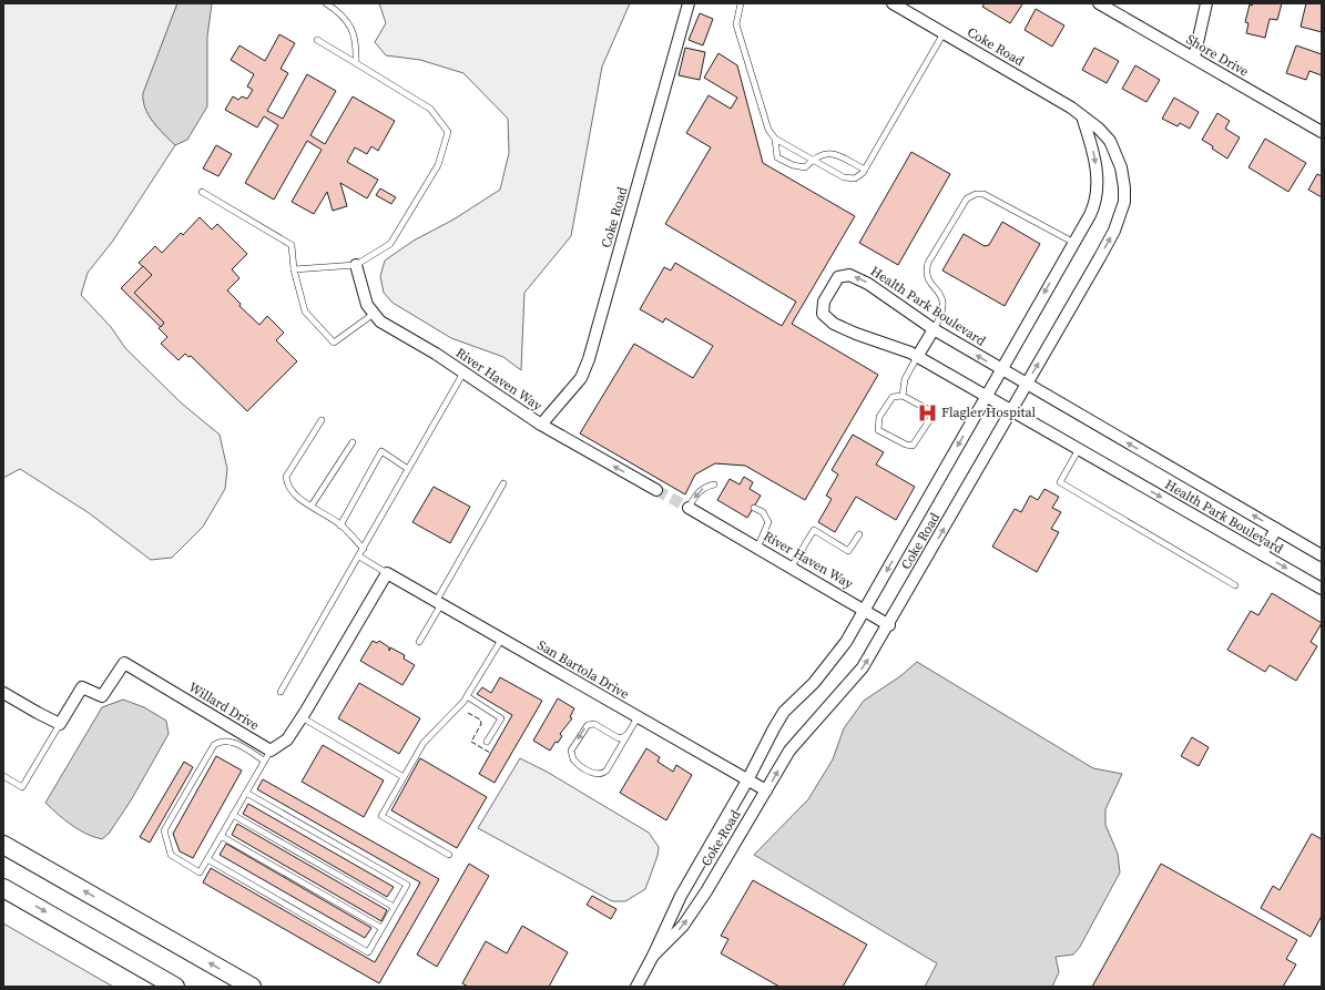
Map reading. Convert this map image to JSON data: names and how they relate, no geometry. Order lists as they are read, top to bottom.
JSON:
{
  "streets": {
    "street": [
      "Coke Road",
      "Shore Drive",
      "Health Park Boulevard",
      "River Haven Way",
      "San Bartola Drive",
      "Willard Drive"
    ]
  },
  "crossings": [
    ["Coke Road", "Health Park Boulevard"],
    ["Coke Road", "River Haven Way"],
    ["Coke Road", "San Bartola Drive"]
  ],
  "places": {
    "hospital": ["Flagler Hospital"]
  }
}
